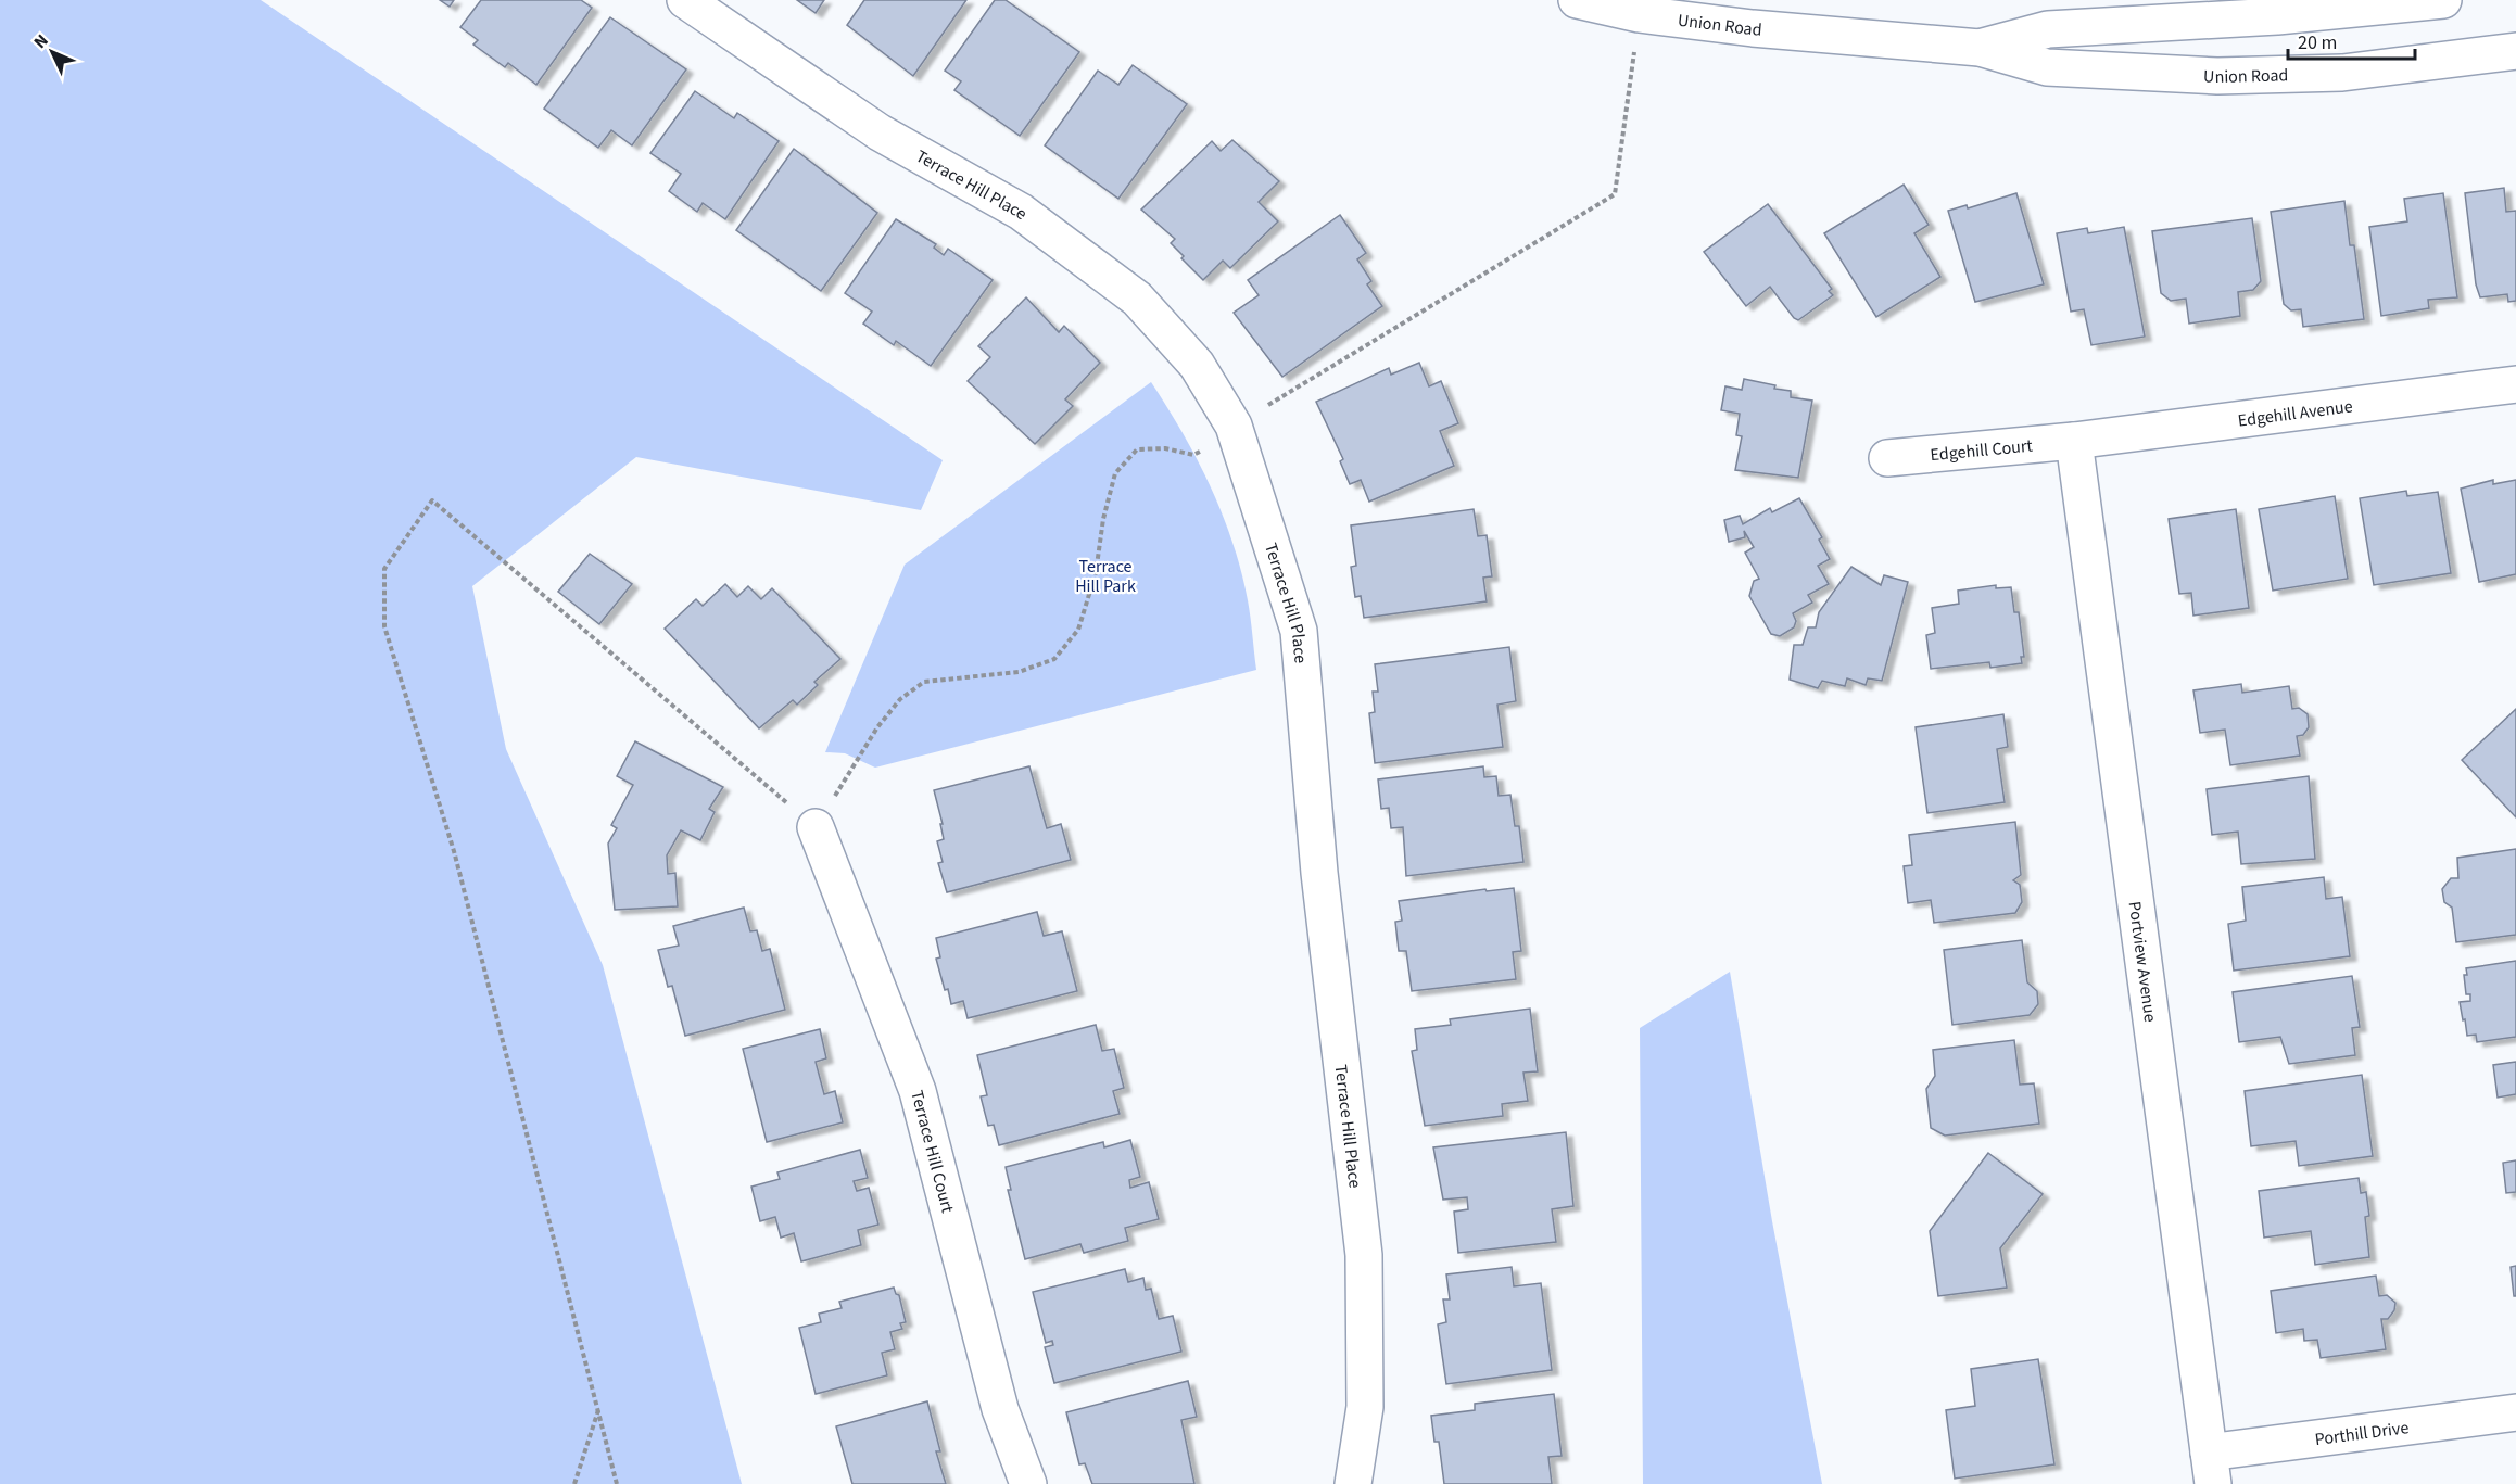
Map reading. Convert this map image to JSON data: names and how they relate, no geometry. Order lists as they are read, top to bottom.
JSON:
{
  "streets": {
    "street": [
      "Union Road",
      "Terrace Hill Place",
      "Edgehill Avenue",
      "Edgehill Court",
      "Portview Avenue",
      "Terrace Hill Court",
      "Porthill Drive"
    ]
  },
  "crossings": [
    ["Edgehill Avenue", "Edgehill Court"],
    ["Edgehill Avenue", "Portview Avenue"],
    ["Edgehill Court", "Portview Avenue"],
    ["Portview Avenue", "Porthill Drive"]
  ],
  "parks": ["Terrace Hill Park"],
  "scale_bar": "20 m",
  "north": "top left"
}
